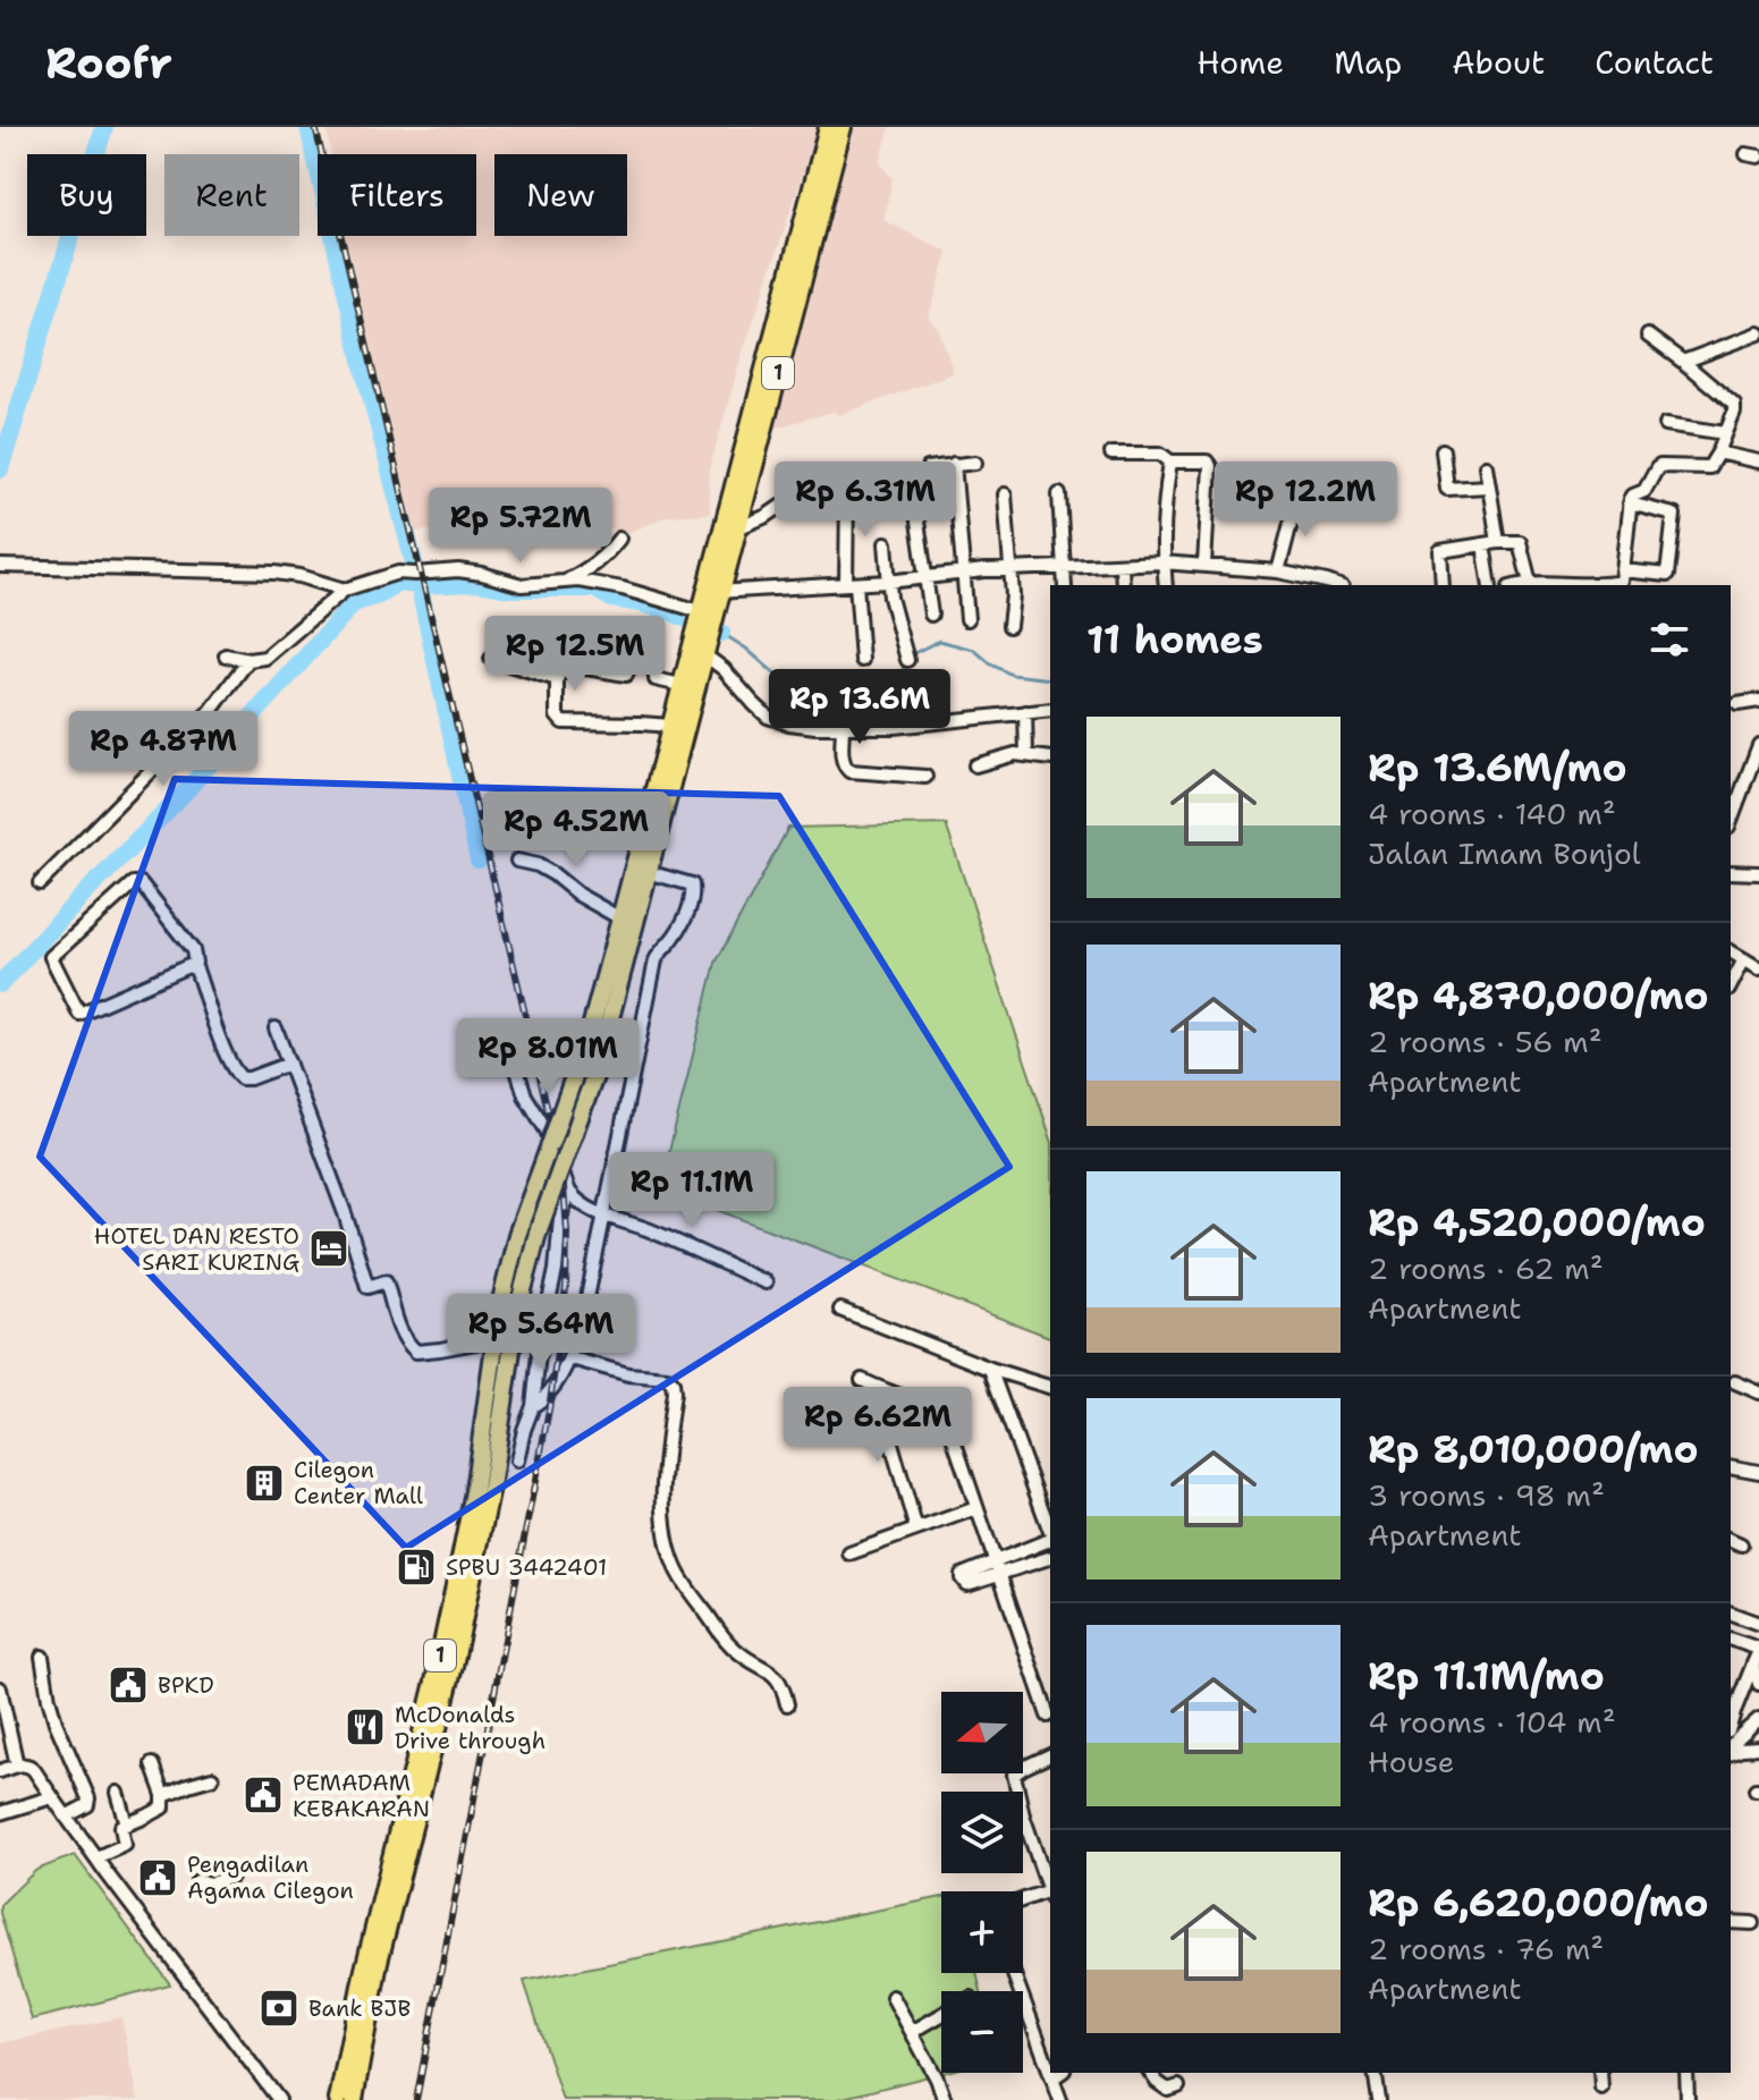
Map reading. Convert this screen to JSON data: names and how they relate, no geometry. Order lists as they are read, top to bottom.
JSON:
{
  "streets": {
    "highway": ["1"]
  },
  "places": {
    "hotel": ["HOTEL DAN RESTO SARI KURING"],
    "building": ["Cilegon Center Mall"],
    "fuel station": ["SPBU 3442401"],
    "public building": ["BPKD", "PEMADAM KEBAKARAN", "Pengadilan Agama Cilegon"],
    "restaurant": ["McDonalds Drive through"],
    "bank": ["Bank BJB"]
  },
  "north": "left",
  "page": {
    "header": "Roofr",
    "nav": [
      "Home",
      "Map",
      "About",
      "Contact"
    ],
    "chip": [
      "Buy",
      "Rent",
      "Filters",
      "New"
    ],
    "price": [
      "Rp 6.31M",
      "Rp 12.2M",
      "Rp 5.72M",
      "Rp 12.5M",
      "Rp 13.6M",
      "Rp 4.87M",
      "Rp 4.52M",
      "Rp 8.01M",
      "Rp 11.1M",
      "Rp 5.64M",
      "Rp 6.62M"
    ],
    "heading": "11 homes",
    "list": [
      {
        "name": "Rp 13.6M/mo",
        "note": "4 rooms · 140 m² · Jalan Imam Bonjol"
      },
      {
        "name": "Rp 4,870,000/mo",
        "note": "2 rooms · 56 m² · Apartment"
      },
      {
        "name": "Rp 4,520,000/mo",
        "note": "2 rooms · 62 m² · Apartment"
      },
      {
        "name": "Rp 8,010,000/mo",
        "note": "3 rooms · 98 m² · Apartment"
      },
      {
        "name": "Rp 11.1M/mo",
        "note": "4 rooms · 104 m² · House"
      },
      {
        "name": "Rp 6,620,000/mo",
        "note": "2 rooms · 76 m² · Apartment"
      }
    ],
    "map_buttons": ["+", "−"]
  }
}
